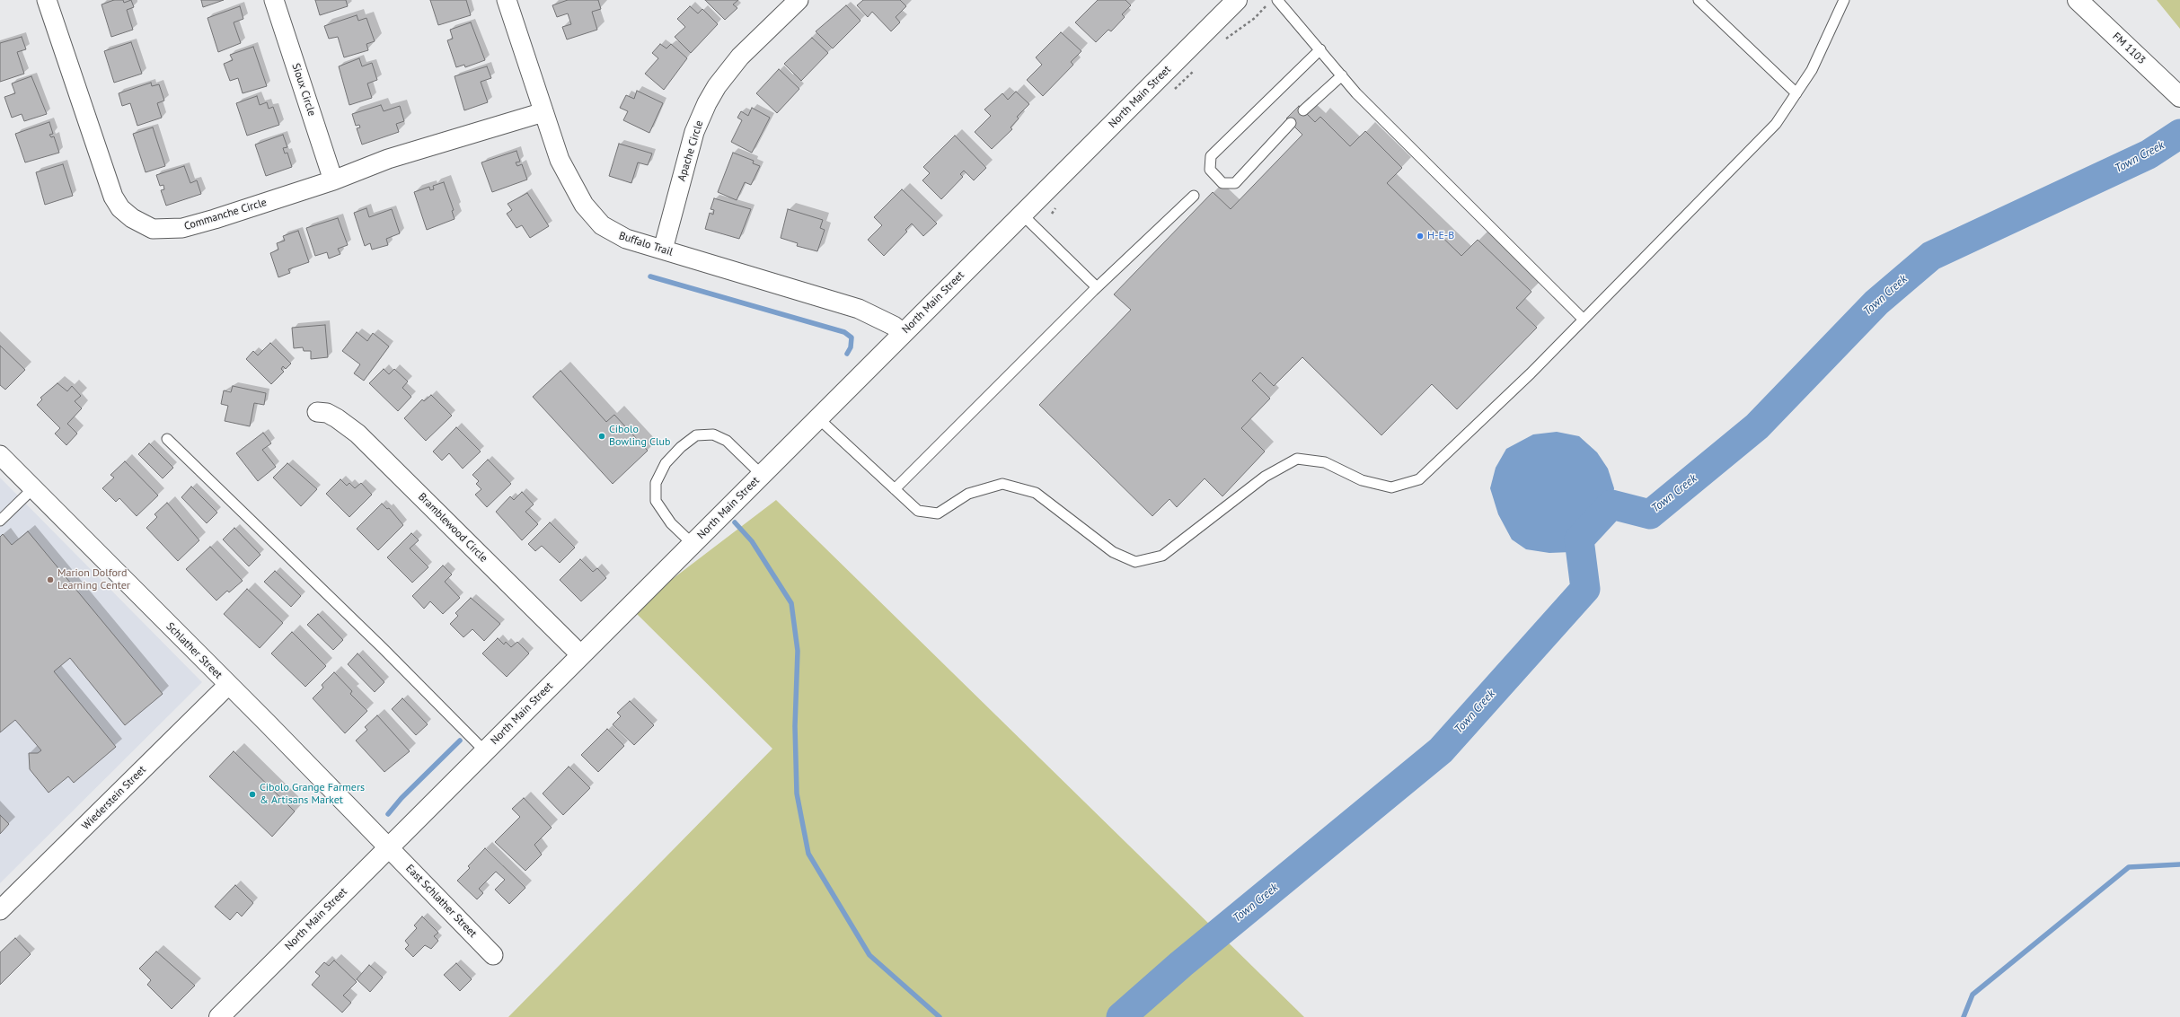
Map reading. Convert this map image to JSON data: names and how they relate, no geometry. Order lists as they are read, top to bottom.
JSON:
{
  "streets": {
    "street": [
      "FM 1103",
      "Sioux Circle",
      "North Main Street",
      "Apache Circle",
      "Commanche Circle",
      "Buffalo Trail",
      "Bramblewood Circle",
      "Schlather Street",
      "Wiederstein Street",
      "East Schlather Street"
    ]
  },
  "crossings": [
    ["Sioux Circle", "Commanche Circle"],
    ["North Main Street", "Buffalo Trail"],
    ["North Main Street", "Bramblewood Circle"],
    ["North Main Street", "Schlather Street"],
    ["North Main Street", "East Schlather Street"],
    ["Apache Circle", "Buffalo Trail"],
    ["Commanche Circle", "Buffalo Trail"],
    ["Schlather Street", "Wiederstein Street"],
    ["Schlather Street", "East Schlather Street"]
  ],
  "water": ["Town Creek"],
  "places": [
    "H-E-B",
    "Cibolo Bowling Club",
    "Marion Dolford Learning Center",
    "Cibolo Grange Farmers & Artisans Market"
  ]
}
